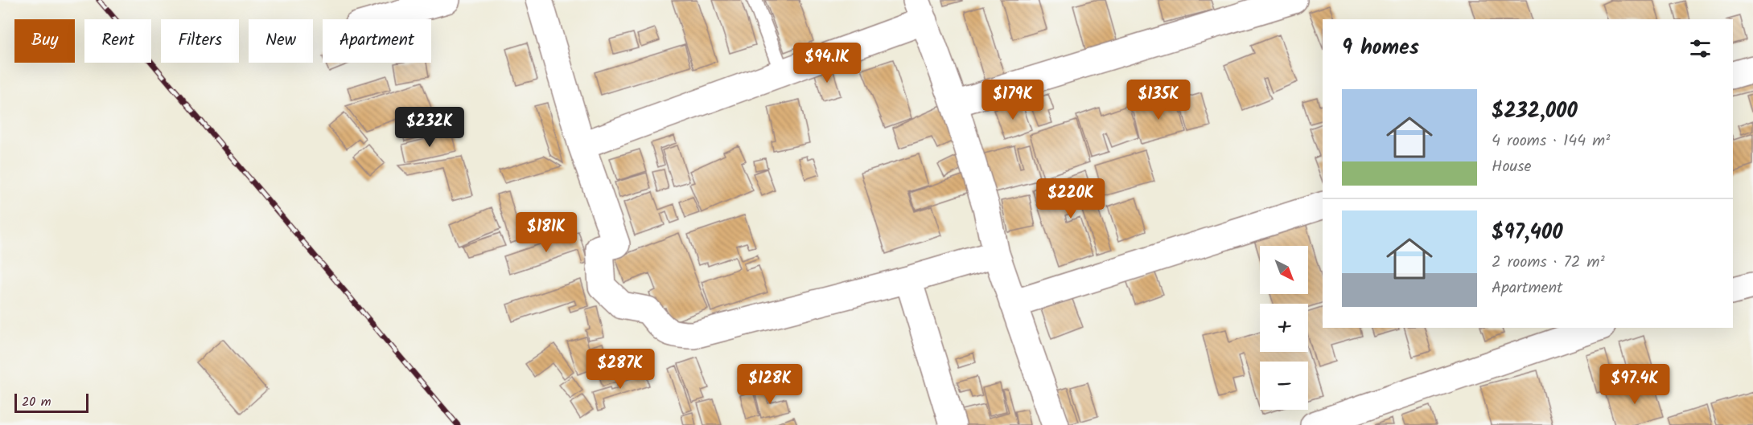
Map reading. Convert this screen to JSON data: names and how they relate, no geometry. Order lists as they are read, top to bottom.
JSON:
{
  "scale_bar": "20 m",
  "north": "bottom right",
  "page": {
    "chip": [
      "Buy",
      "Rent",
      "Filters",
      "New",
      "Apartment"
    ],
    "heading": "9 homes",
    "price": [
      "$94.1K",
      "$179K",
      "$135K",
      "$232K",
      "$220K",
      "$181K",
      "$287K",
      "$128K",
      "$97.4K"
    ],
    "list": [
      {
        "name": "$232,000",
        "note": "4 rooms · 144 m² · House"
      },
      {
        "name": "$97,400",
        "note": "2 rooms · 72 m² · Apartment"
      }
    ],
    "map_buttons": ["+", "−"],
    "scale": "20 m"
  }
}
